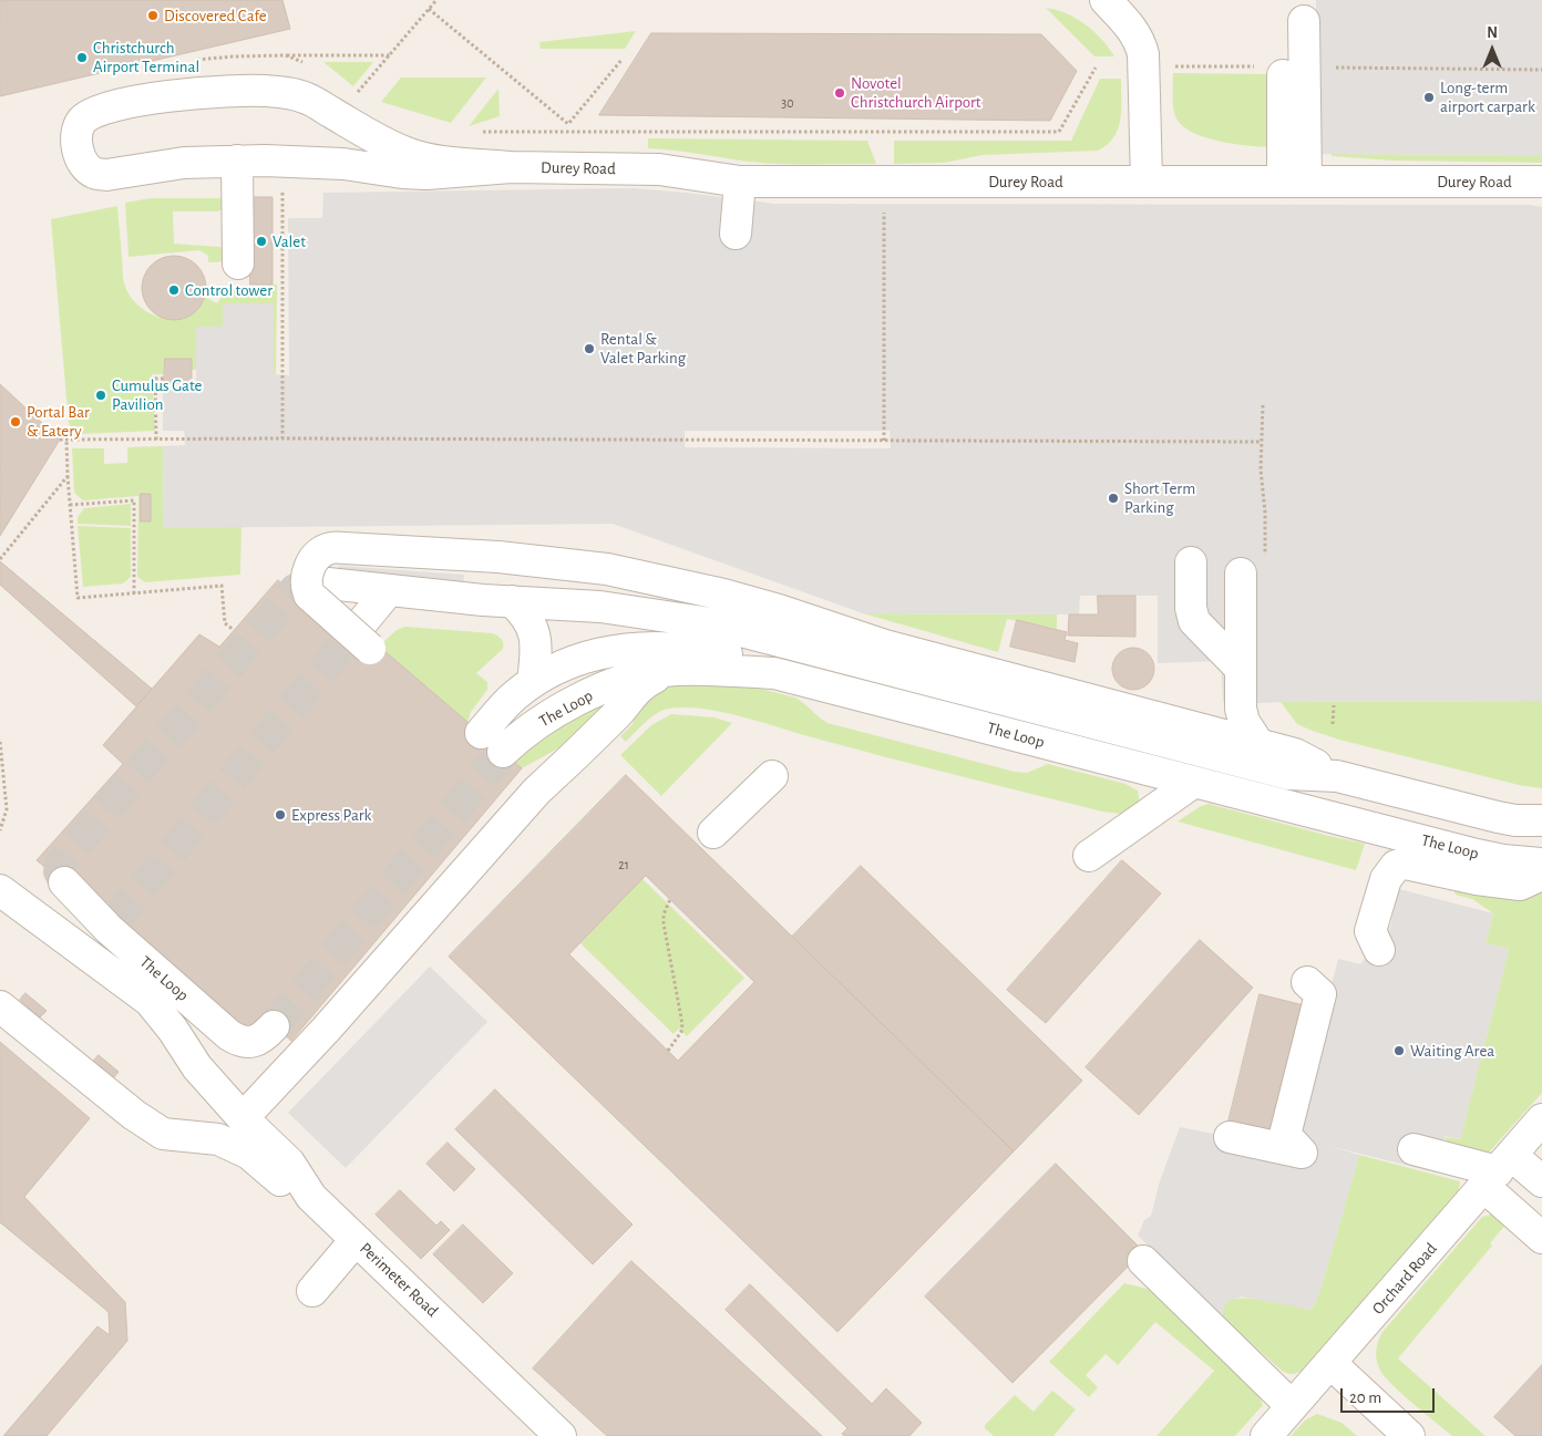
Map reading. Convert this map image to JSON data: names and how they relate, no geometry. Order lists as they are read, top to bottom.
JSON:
{
  "streets": {
    "street": [
      "Durey Road",
      "The Loop",
      "Orchard Road",
      "Perimeter Road"
    ]
  },
  "places": [
    "Discovered Cafe",
    "Christchurch Airport Terminal",
    "Novotel Christchurch Airport",
    "Long-term airport carpark",
    "Valet",
    "Control tower",
    "Rental & Valet Parking",
    "Cumulus Gate Pavilion",
    "Portal Bar & Eatery",
    "Short Term Parking",
    "Express Park",
    "Waiting Area"
  ],
  "house_numbers": ["30", "21"],
  "scale_bar": "20 m",
  "north": "top"
}
